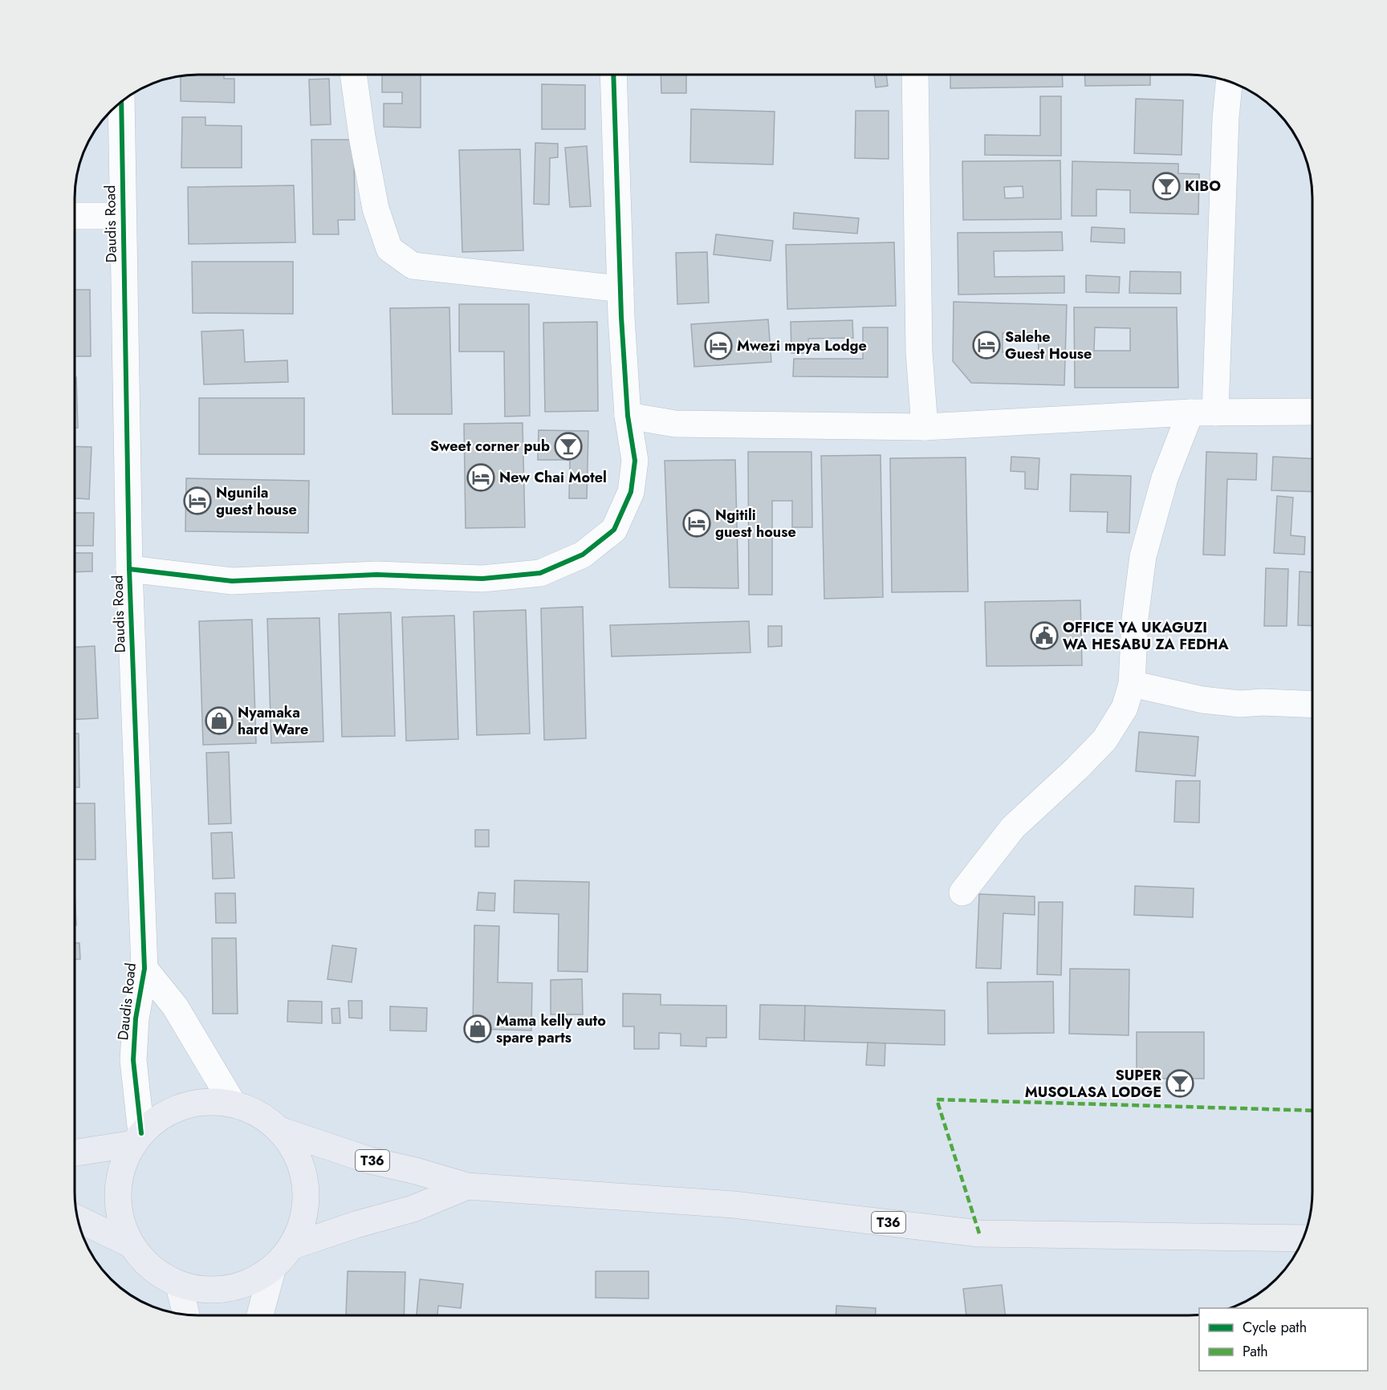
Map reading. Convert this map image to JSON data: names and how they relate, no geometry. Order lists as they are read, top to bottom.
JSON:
{
  "streets": {
    "highway": ["T36"],
    "street": ["Daudis Road"]
  },
  "crossings": [
    ["Daudis Road", "T36"]
  ],
  "places": {
    "bar": ["KIBO", "Sweet corner pub", "SUPER MUSOLASA LODGE"],
    "hotel": [
      "Salehe Guest House",
      "Mwezi mpya Lodge",
      "New Chai Motel",
      "Ngunila guest house",
      "Ngitili guest house"
    ],
    "public building": ["OFFICE YA UKAGUZI WA HESABU ZA FEDHA"],
    "shop": ["Nyamaka hard Ware", "Mama kelly auto spare parts"]
  },
  "legend": ["Cycle path", "Path"]
}
